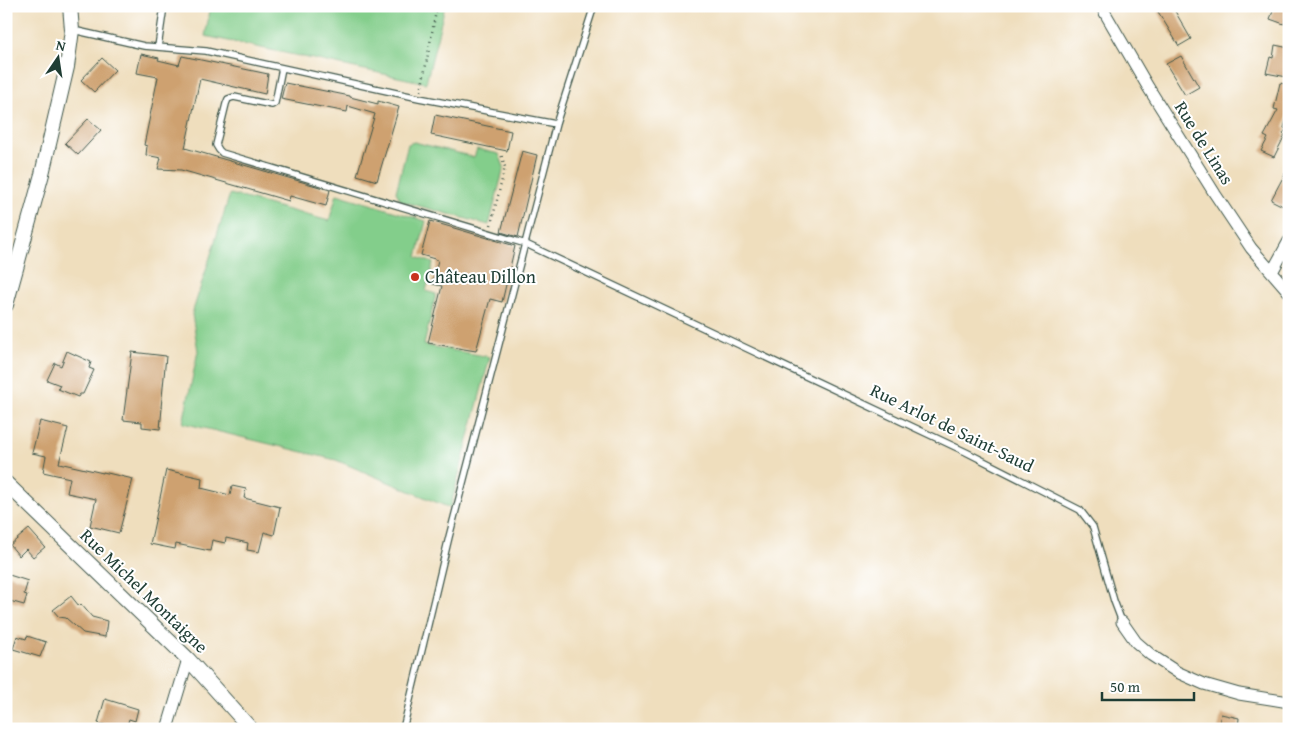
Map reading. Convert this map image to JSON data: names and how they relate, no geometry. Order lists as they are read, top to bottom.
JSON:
{
  "streets": {
    "street": ["Rue de Linas", "Rue Arlot de Saint-Saud", "Rue Michel Montaigne"]
  },
  "places": ["Château Dillon"],
  "scale_bar": "50 m",
  "north": "top"
}
